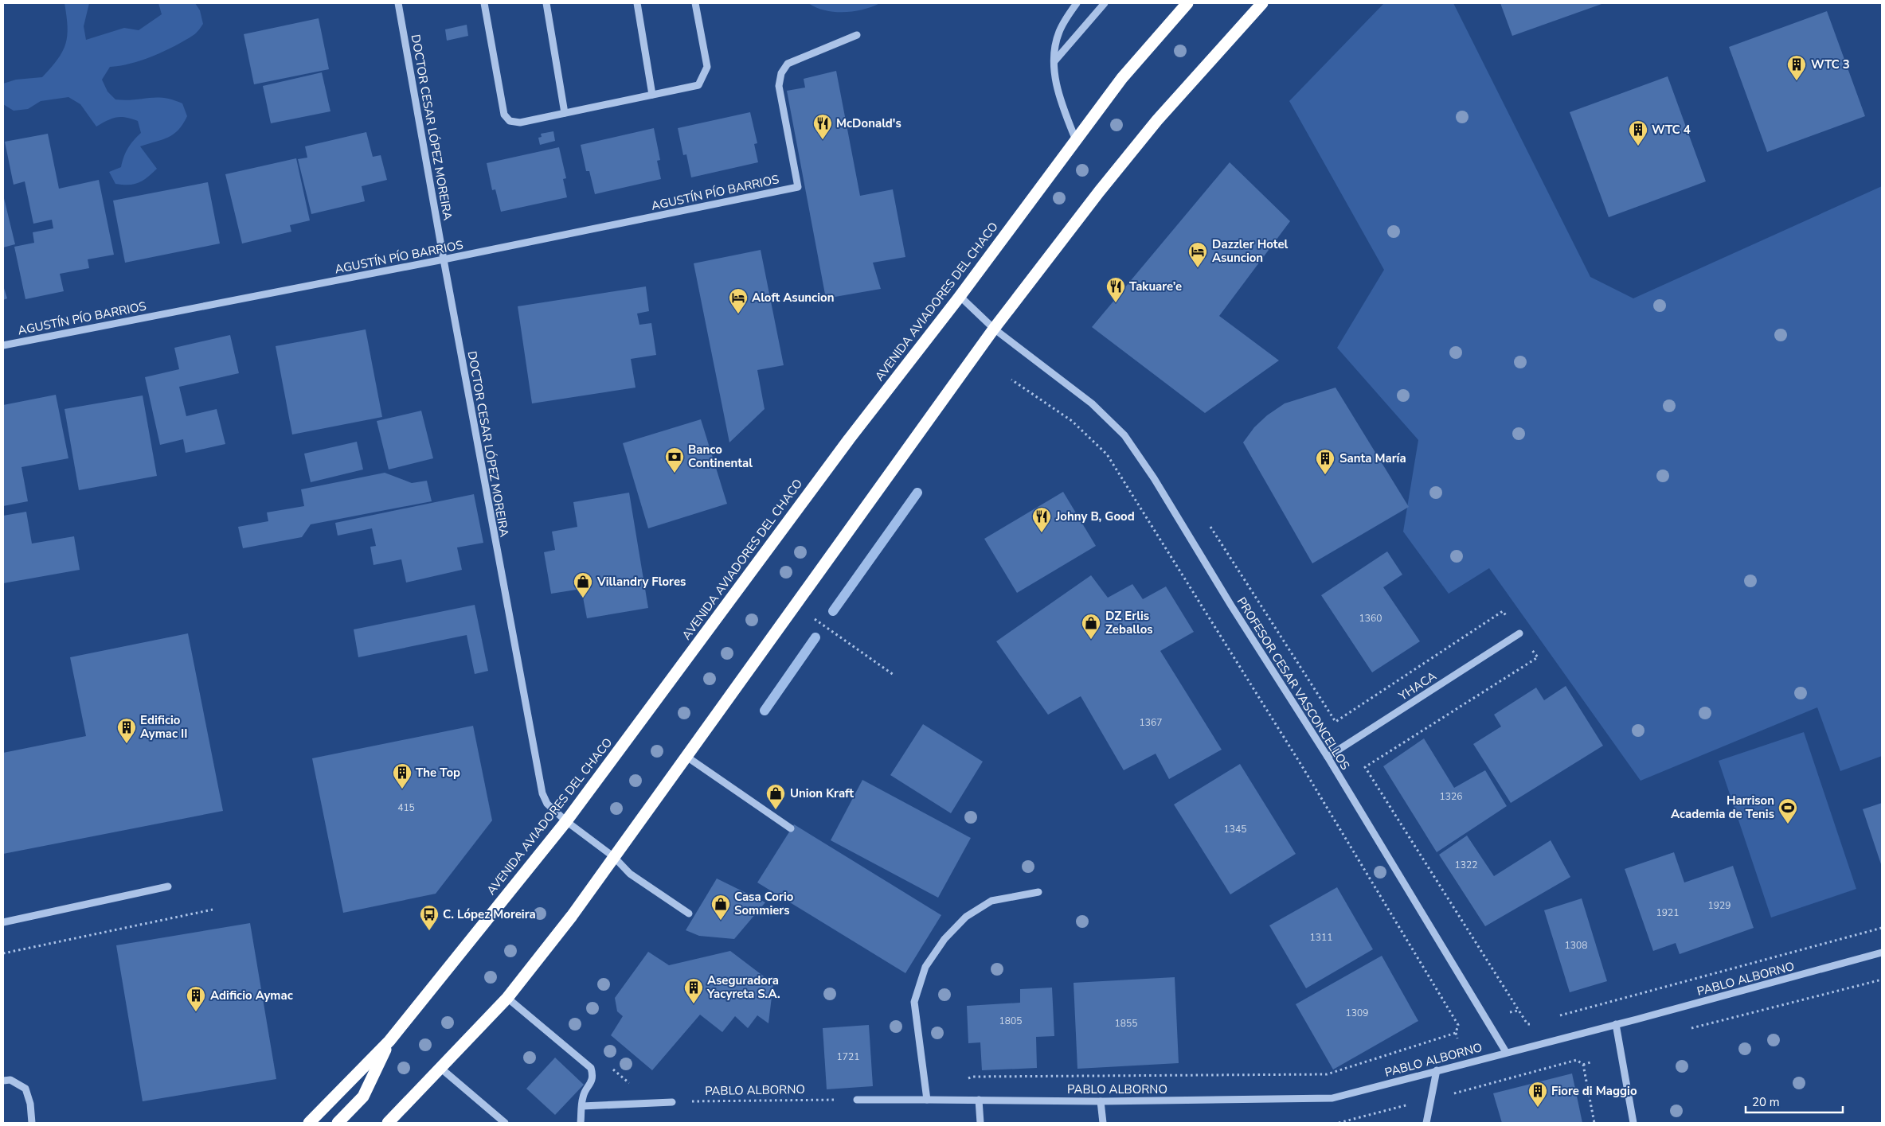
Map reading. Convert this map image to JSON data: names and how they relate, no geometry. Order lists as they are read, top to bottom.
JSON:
{
  "streets": {
    "highway": ["AVENIDA AVIADORES DEL CHACO"],
    "street": [
      "DOCTOR CESAR LÓPEZ MOREIRA",
      "AGUSTÍN PÍO BARRIOS",
      "PROFESOR CESAR VASCONCELLOS",
      "YHACA",
      "PABLO ALBORNO"
    ]
  },
  "crossings": [
    ["DOCTOR CESAR LÓPEZ MOREIRA", "AGUSTÍN PÍO BARRIOS"],
    ["DOCTOR CESAR LÓPEZ MOREIRA", "AVENIDA AVIADORES DEL CHACO"],
    ["AVENIDA AVIADORES DEL CHACO", "PROFESOR CESAR VASCONCELLOS"],
    ["PROFESOR CESAR VASCONCELLOS", "YHACA"],
    ["PROFESOR CESAR VASCONCELLOS", "PABLO ALBORNO"]
  ],
  "places": {
    "building": [
      "WTC 3",
      "WTC 4",
      "Santa María",
      "Edificio Aymac II",
      "The Top",
      "Aseguradora Yacyreta S.A.",
      "Adificio Aymac",
      "Fiore di Maggio"
    ],
    "restaurant": ["McDonald's", "Takuare’e", "Johny B, Good"],
    "hotel": ["Dazzler Hotel Asuncion", "Aloft Asuncion"],
    "bank": ["Banco Continental"],
    "shop": [
      "Villandry Flores",
      "DZ Erlis Zeballos",
      "Union Kraft",
      "Casa Corio Sommiers"
    ],
    "sports": ["Harrison Academia de Tenis"],
    "bus stop": ["C. López Moreira"]
  },
  "house_numbers": [
    "1360",
    "1367",
    "1326",
    "415",
    "1345",
    "1322",
    "1929",
    "1921",
    "1311",
    "1308",
    "1309",
    "1805",
    "1855",
    "1721"
  ],
  "scale_bar": "20 m"
}
